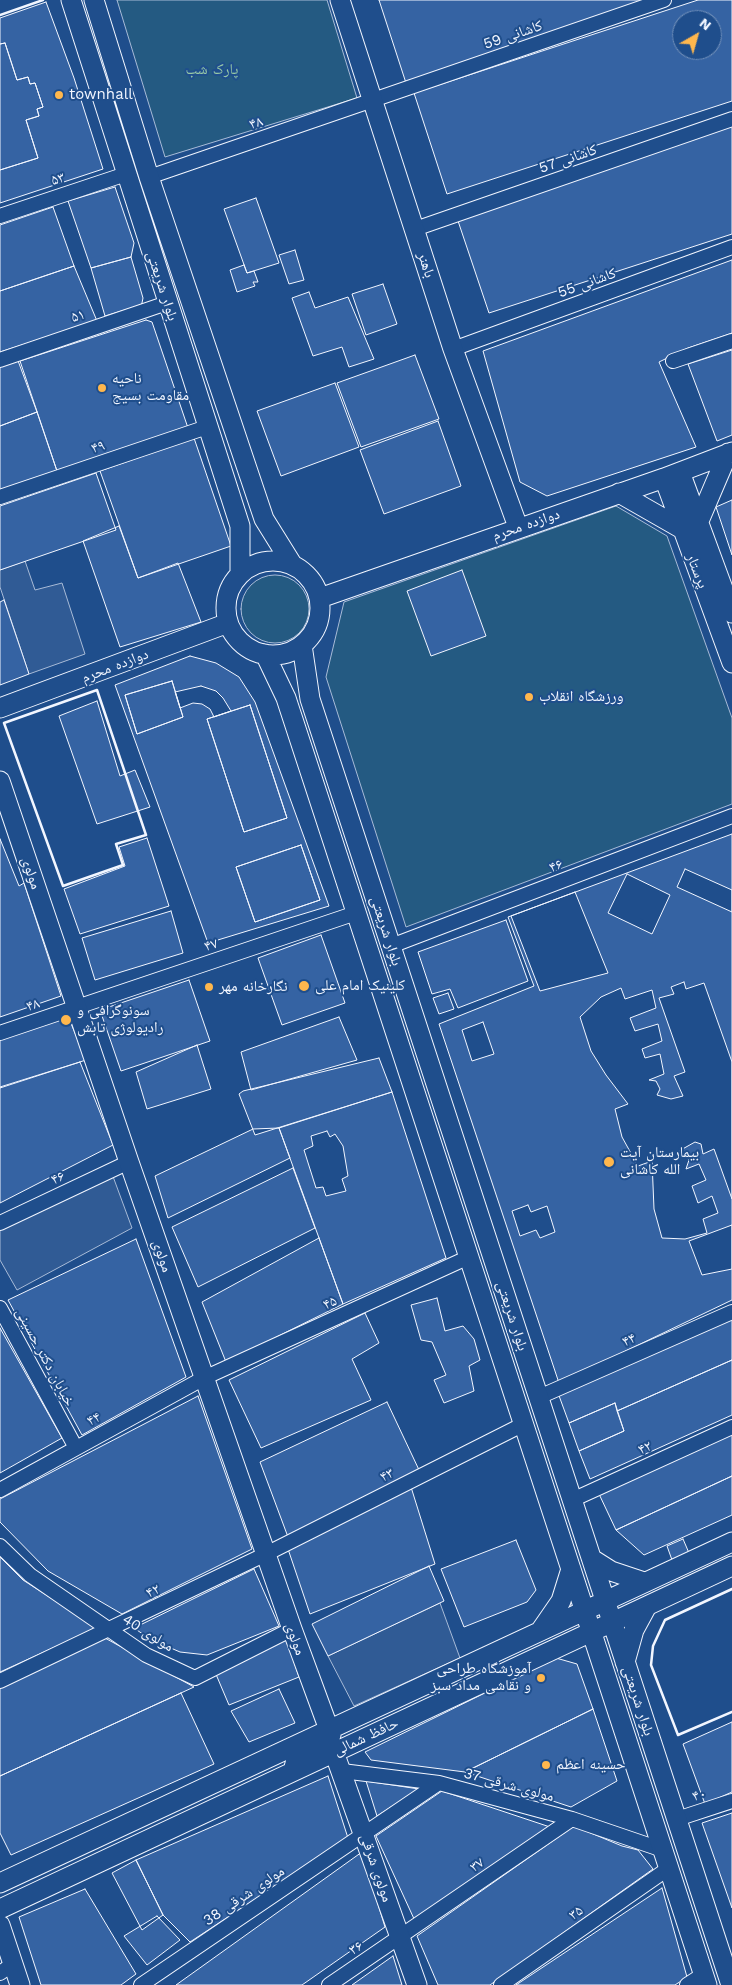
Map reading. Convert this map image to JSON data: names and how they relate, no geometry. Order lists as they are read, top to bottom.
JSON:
{
  "streets": {
    "main road": [
      "باهنر",
      "بلوار شریعتی",
      "دوازده محرم",
      "پرستار",
      "مولوی",
      "حافظ شمالی",
      "مولوی شرقی"
    ],
    "street": [
      "کاشانی 59",
      "۴۸",
      "کاشانی 57",
      "۵۳",
      "کاشانی 55",
      "۵۱",
      "۴۹",
      "۴۶",
      "۴۷",
      "۴۵",
      "۴۴",
      "خیابان دکتر حسینی",
      "۴۲",
      "۴۳",
      "مولوی 40",
      "مولوی شرقی 37",
      "۴۰",
      "۳۷",
      "مولوی شرقی 38",
      "۳۵",
      "۳۶"
    ]
  },
  "crossings": [
    ["کاشانی 59", "۴۸"],
    ["کاشانی 59", "باهنر"],
    ["۴۸", "باهنر"],
    ["۴۸", "بلوار شریعتی"],
    ["۴۸", "مولوی"],
    ["۴۸", "۴۷"],
    ["کاشانی 57", "باهنر"],
    ["۵۳", "بلوار شریعتی"],
    ["باهنر", "کاشانی 55"],
    ["باهنر", "دوازده محرم"],
    ["بلوار شریعتی", "۵۱"],
    ["بلوار شریعتی", "۴۹"],
    ["بلوار شریعتی", "دوازده محرم"],
    ["بلوار شریعتی", "۴۶"],
    ["بلوار شریعتی", "۴۷"],
    ["بلوار شریعتی", "۴۵"],
    ["بلوار شریعتی", "۴۴"],
    ["بلوار شریعتی", "۴۲"],
    ["بلوار شریعتی", "۴۳"],
    ["بلوار شریعتی", "حافظ شمالی"],
    ["بلوار شریعتی", "مولوی شرقی 37"],
    ["بلوار شریعتی", "۴۰"],
    ["بلوار شریعتی", "۳۵"],
    ["دوازده محرم", "پرستار"],
    ["۴۶", "مولوی"],
    ["مولوی", "۴۷"],
    ["مولوی", "۴۵"],
    ["مولوی", "۴۴"],
    ["مولوی", "۴۲"],
    ["مولوی", "۴۳"],
    ["مولوی", "مولوی 40"],
    ["مولوی", "حافظ شمالی"],
    ["۴۵", "۴۴"],
    ["۴۴", "خیابان دکتر حسینی"],
    ["۴۲", "۴۳"],
    ["۴۲", "مولوی 40"],
    ["حافظ شمالی", "مولوی شرقی"],
    ["مولوی شرقی 37", "۳۷"],
    ["مولوی شرقی 37", "مولوی شرقی"],
    ["مولوی شرقی 37", "مولوی شرقی 38"],
    ["۳۷", "مولوی شرقی"],
    ["۳۷", "۳۶"],
    ["مولوی شرقی", "مولوی شرقی 38"],
    ["مولوی شرقی", "۳۶"]
  ],
  "parks": ["پارک شب"],
  "places": [
    "townhall",
    "ناحیه مقاومت بسیج",
    "ورزشگاه انقلاب",
    "کلینیک امام علی",
    "نگارخانه مهر",
    "سونوگرافی و رادیولوژی تابش",
    "بیمارستان آیت الله کاشانی",
    "آموزشگاه طراحی و نقاشی مداد سبز",
    "حسینه اعظم"
  ],
  "north": "top right"
}
